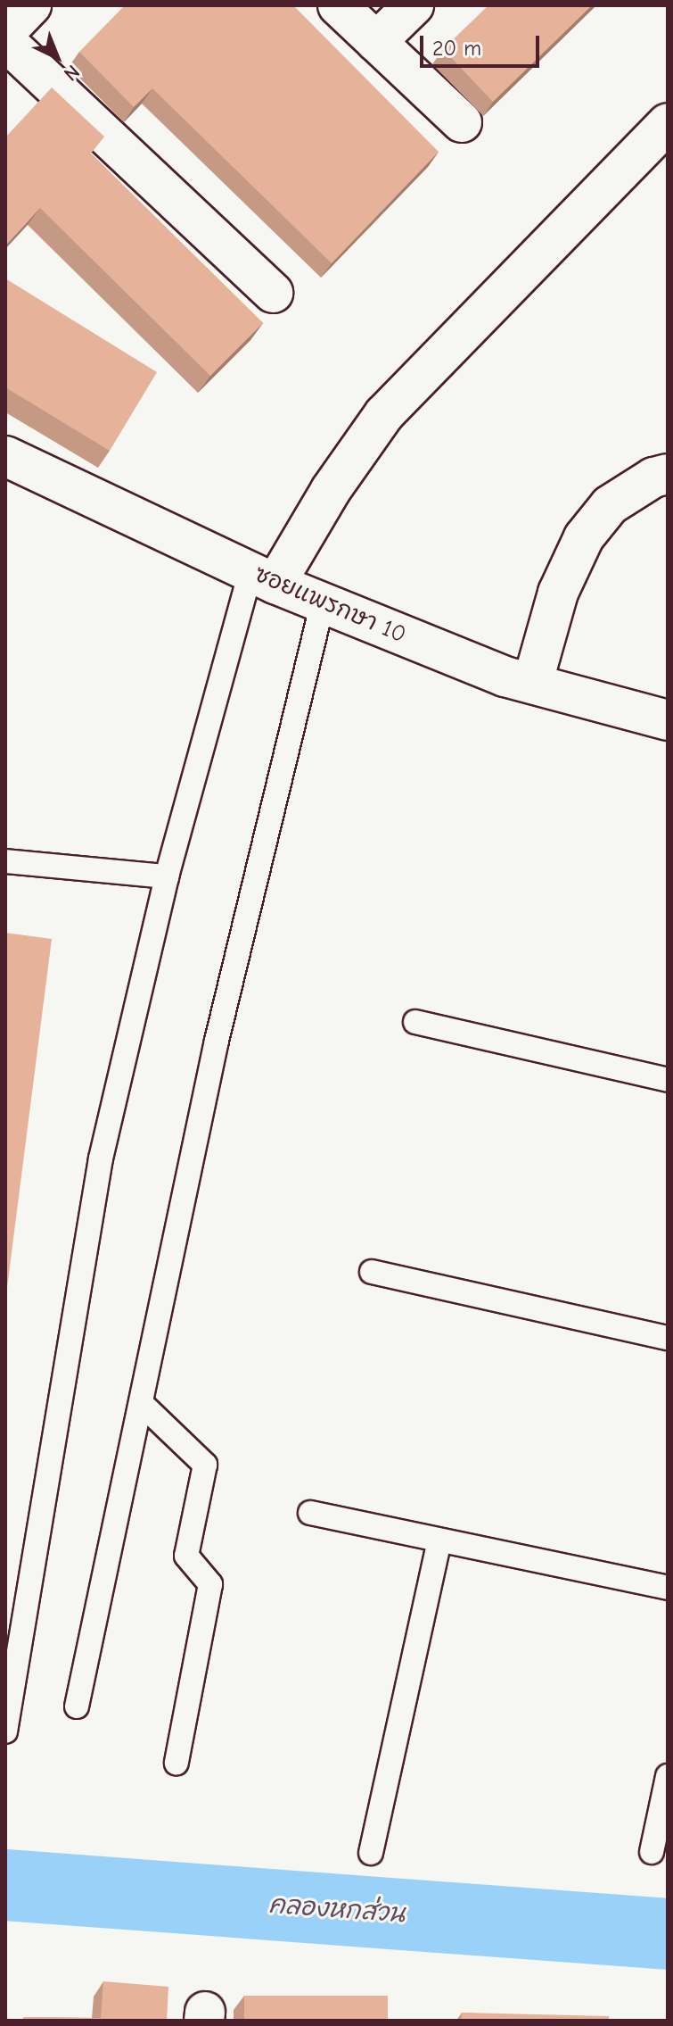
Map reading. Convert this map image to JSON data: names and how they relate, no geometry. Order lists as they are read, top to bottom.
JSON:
{
  "streets": {
    "street": ["ซอยแพรกษา 10"]
  },
  "water": ["คลองหกส่วน"],
  "scale_bar": "20 m",
  "north": "bottom right"
}
